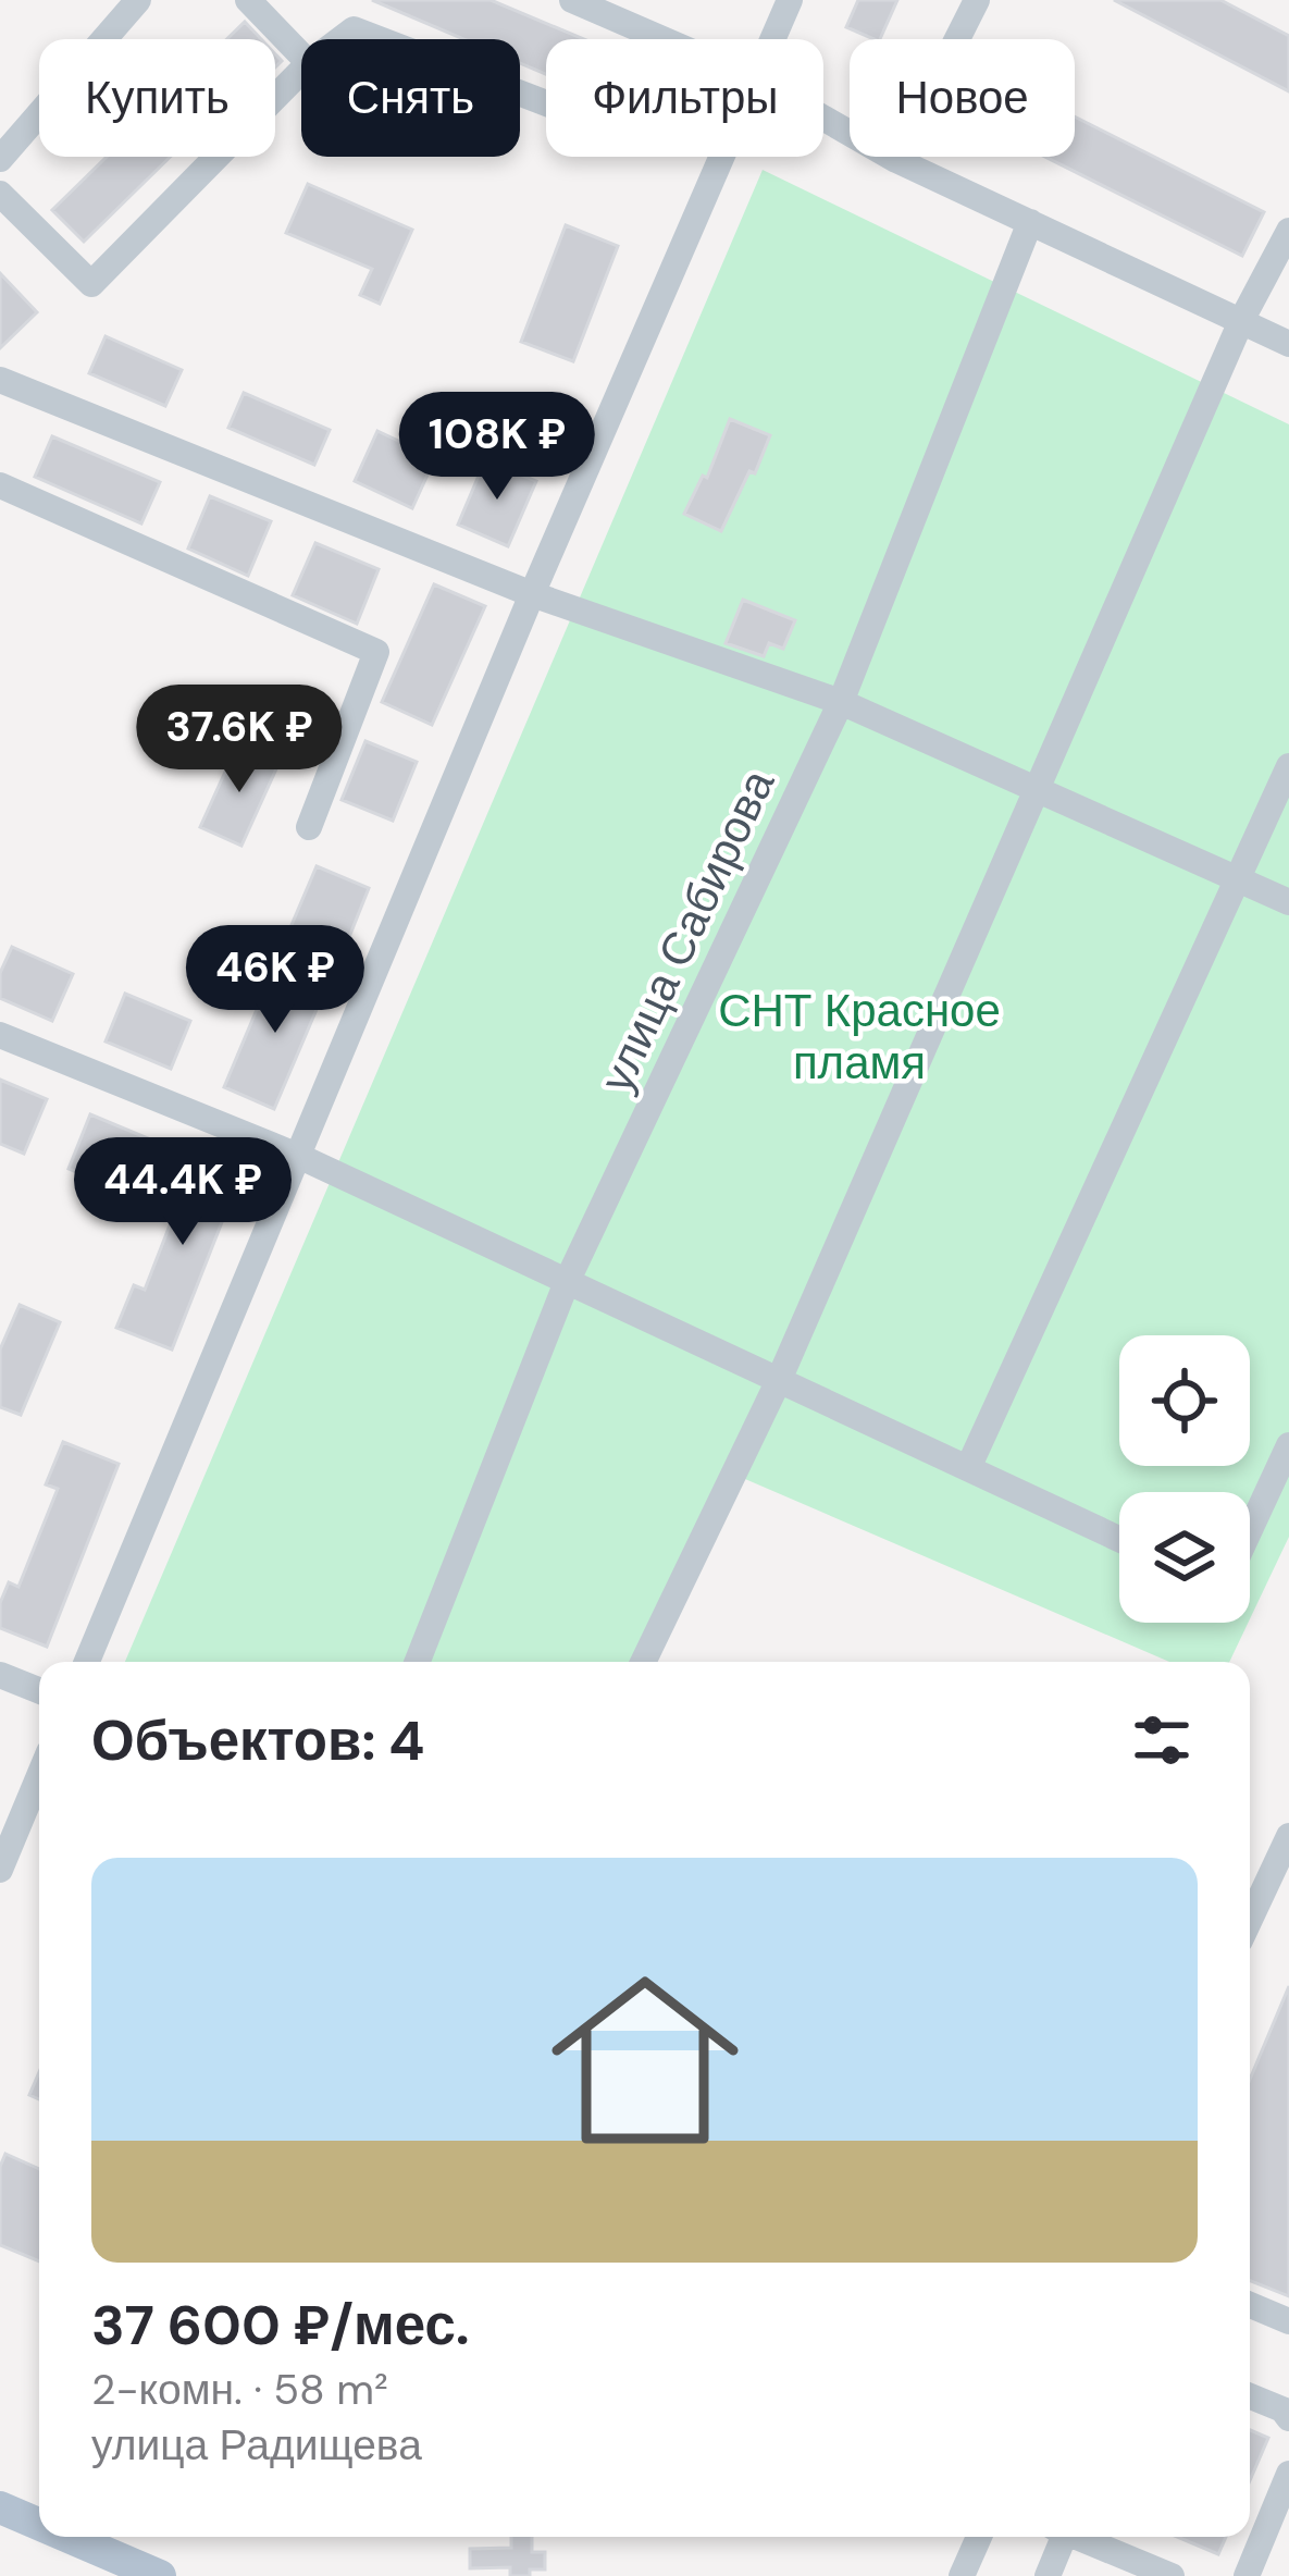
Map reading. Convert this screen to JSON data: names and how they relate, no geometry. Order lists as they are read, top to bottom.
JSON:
{
  "streets": {
    "street": ["улица Сабирова"]
  },
  "parks": ["СНТ Красное пламя"],
  "page": {
    "chip": [
      "Купить",
      "Снять",
      "Фильтры",
      "Новое"
    ],
    "price": [
      "108K ₽",
      "37.6K ₽",
      "46K ₽",
      "44.4K ₽"
    ],
    "heading": "Объектов: 4",
    "list": [
      {
        "name": "37 600 ₽/мес.",
        "note": "2-комн. · 58 m² · улица Радищева"
      }
    ]
  }
}
